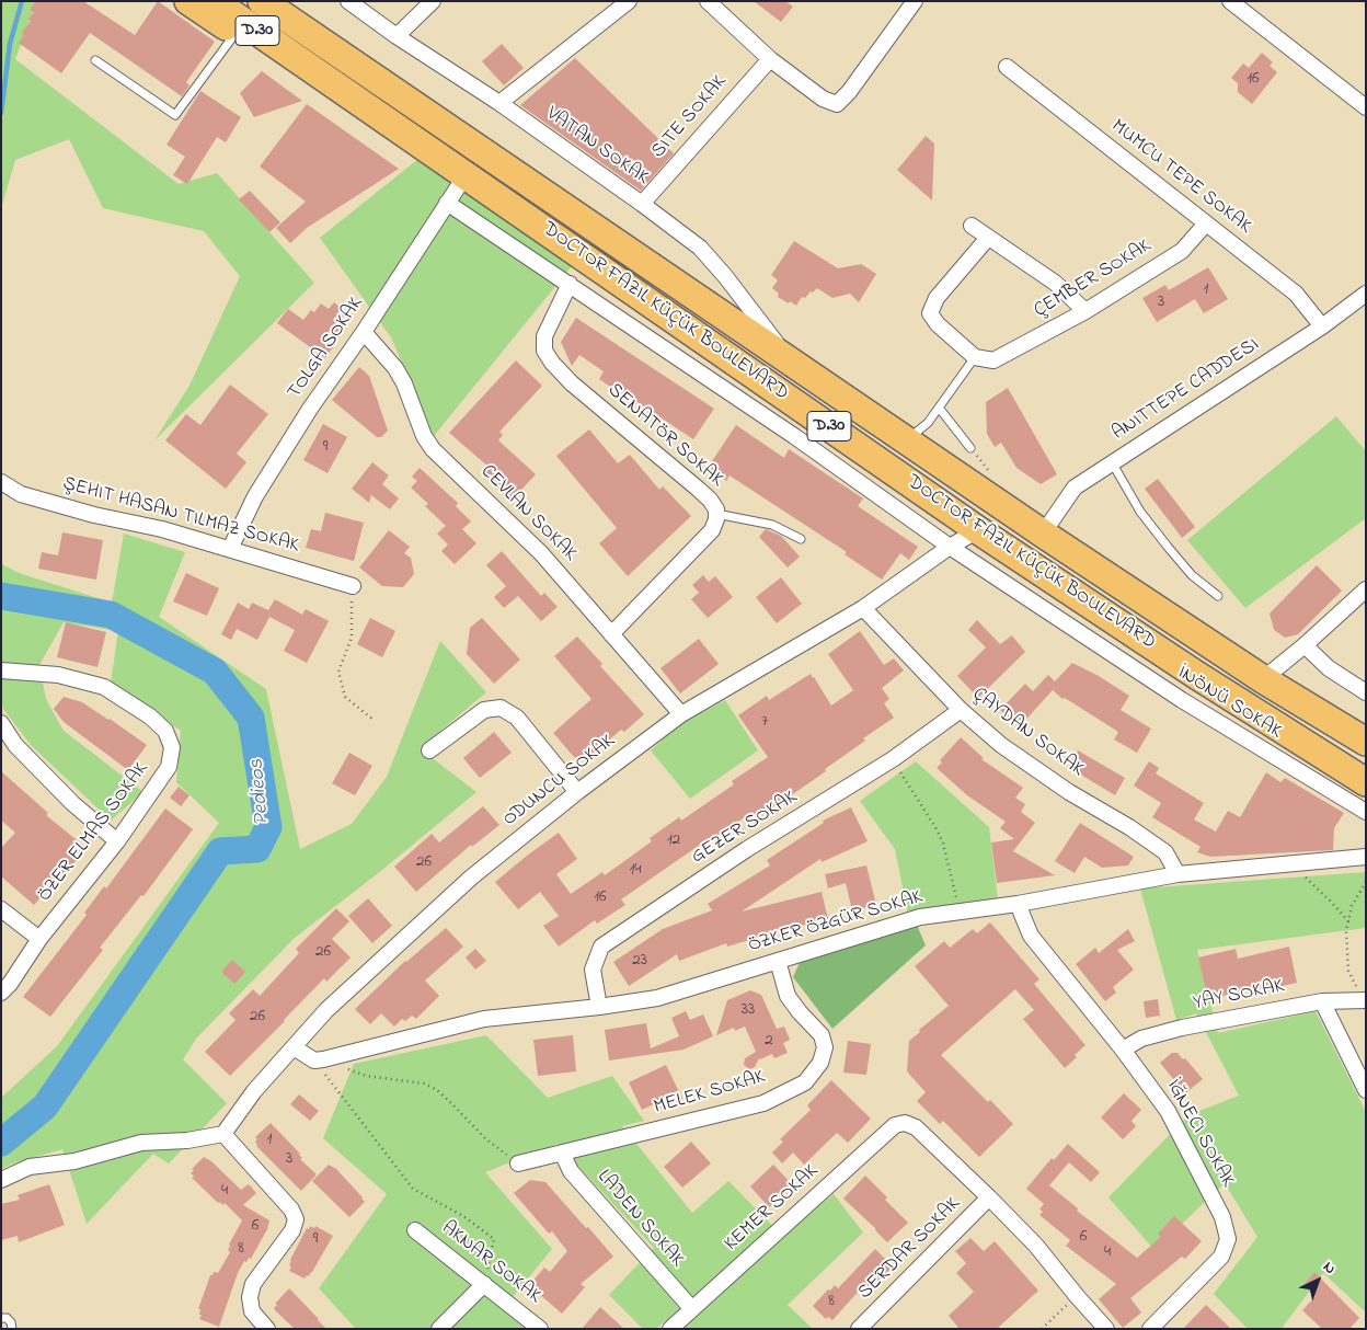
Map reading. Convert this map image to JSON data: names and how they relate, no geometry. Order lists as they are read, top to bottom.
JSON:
{
  "streets": {
    "highway": ["D.30"],
    "street": [
      "SITE SOKAK",
      "VATAN SOKAK",
      "MUMCU TEPE SOKAK",
      "ÇEMBER SOKAK",
      "TOLGA SOKAK",
      "SENATÖR SOKAK",
      "CEVLAN SOKAK",
      "İNÖNÜ SOKAK",
      "ÇAYDAN SOKAK",
      "ODUNCU SOKAK",
      "GEZER SOKAK",
      "ÖZER ELMAS SOKAK",
      "ÖZKER ÖZGÜR SOKAK",
      "YAY SOKAK",
      "MELEK SOKAK",
      "İĞNECI SOKAK",
      "KEMER SOKAK",
      "LADEN SOKAK",
      "SERDAR SOKAK",
      "AKNAR SOKAK"
    ]
  },
  "crossings": [
    ["D.30", "VATAN SOKAK"],
    ["D.30", "TOLGA SOKAK"],
    ["D.30", "ODUNCU SOKAK"],
    ["SITE SOKAK", "VATAN SOKAK"],
    ["MUMCU TEPE SOKAK", "ÇEMBER SOKAK"],
    ["TOLGA SOKAK", "CEVLAN SOKAK"],
    ["TOLGA SOKAK", "İNÖNÜ SOKAK"],
    ["SENATÖR SOKAK", "CEVLAN SOKAK"],
    ["SENATÖR SOKAK", "İNÖNÜ SOKAK"],
    ["CEVLAN SOKAK", "ODUNCU SOKAK"],
    ["İNÖNÜ SOKAK", "ODUNCU SOKAK"],
    ["ÇAYDAN SOKAK", "ODUNCU SOKAK"],
    ["ÇAYDAN SOKAK", "GEZER SOKAK"],
    ["ÇAYDAN SOKAK", "ÖZKER ÖZGÜR SOKAK"],
    ["GEZER SOKAK", "ÖZKER ÖZGÜR SOKAK"],
    ["ÖZKER ÖZGÜR SOKAK", "MELEK SOKAK"],
    ["ÖZKER ÖZGÜR SOKAK", "İĞNECI SOKAK"],
    ["YAY SOKAK", "İĞNECI SOKAK"],
    ["MELEK SOKAK", "LADEN SOKAK"],
    ["KEMER SOKAK", "LADEN SOKAK"],
    ["KEMER SOKAK", "SERDAR SOKAK"]
  ],
  "water": ["Pedieos"],
  "house_numbers": [
    "16",
    "1",
    "3",
    "9",
    "7",
    "12",
    "26",
    "14",
    "16",
    "26",
    "23",
    "33",
    "26",
    "2",
    "1",
    "3",
    "4",
    "6",
    "6",
    "9",
    "8",
    "4",
    "8"
  ],
  "north": "top right"
}
